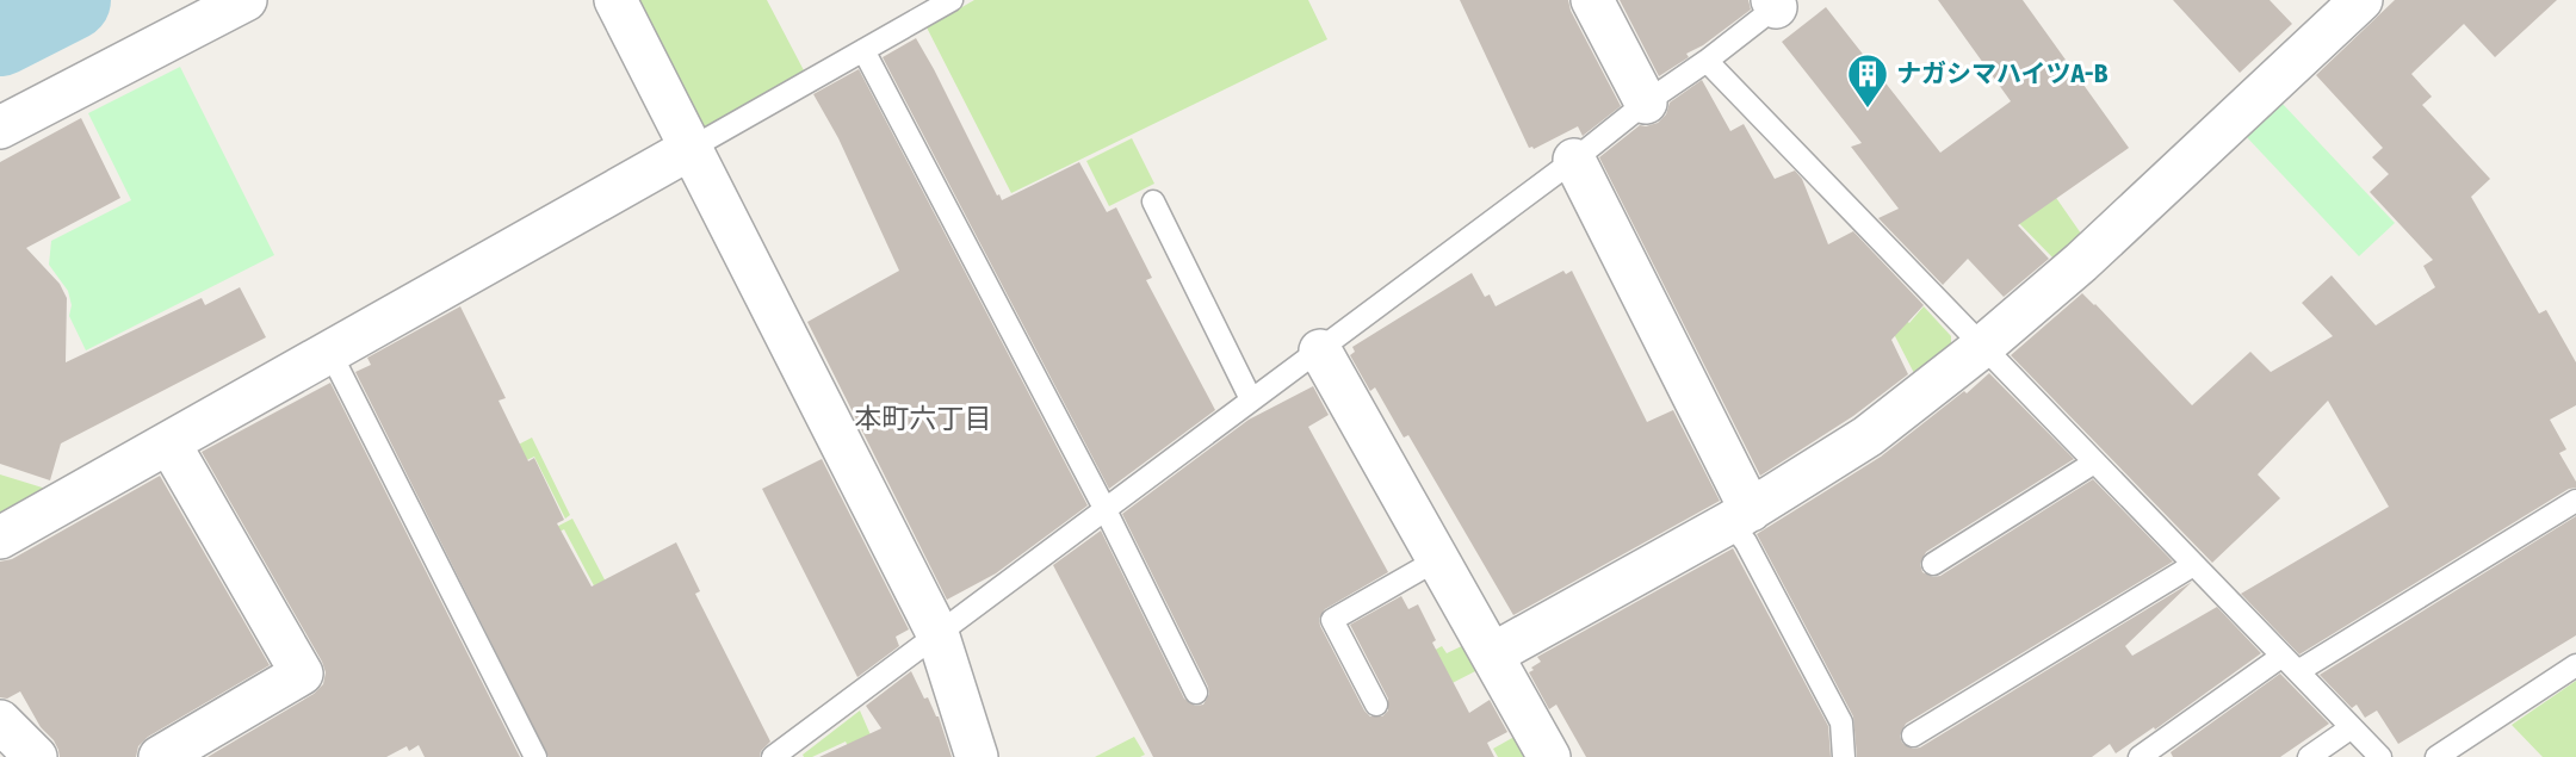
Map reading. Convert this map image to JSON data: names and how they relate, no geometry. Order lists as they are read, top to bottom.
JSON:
{
  "districts": ["本町六丁目"],
  "places": {
    "building": ["ナガシマハイツA-B"]
  }
}
